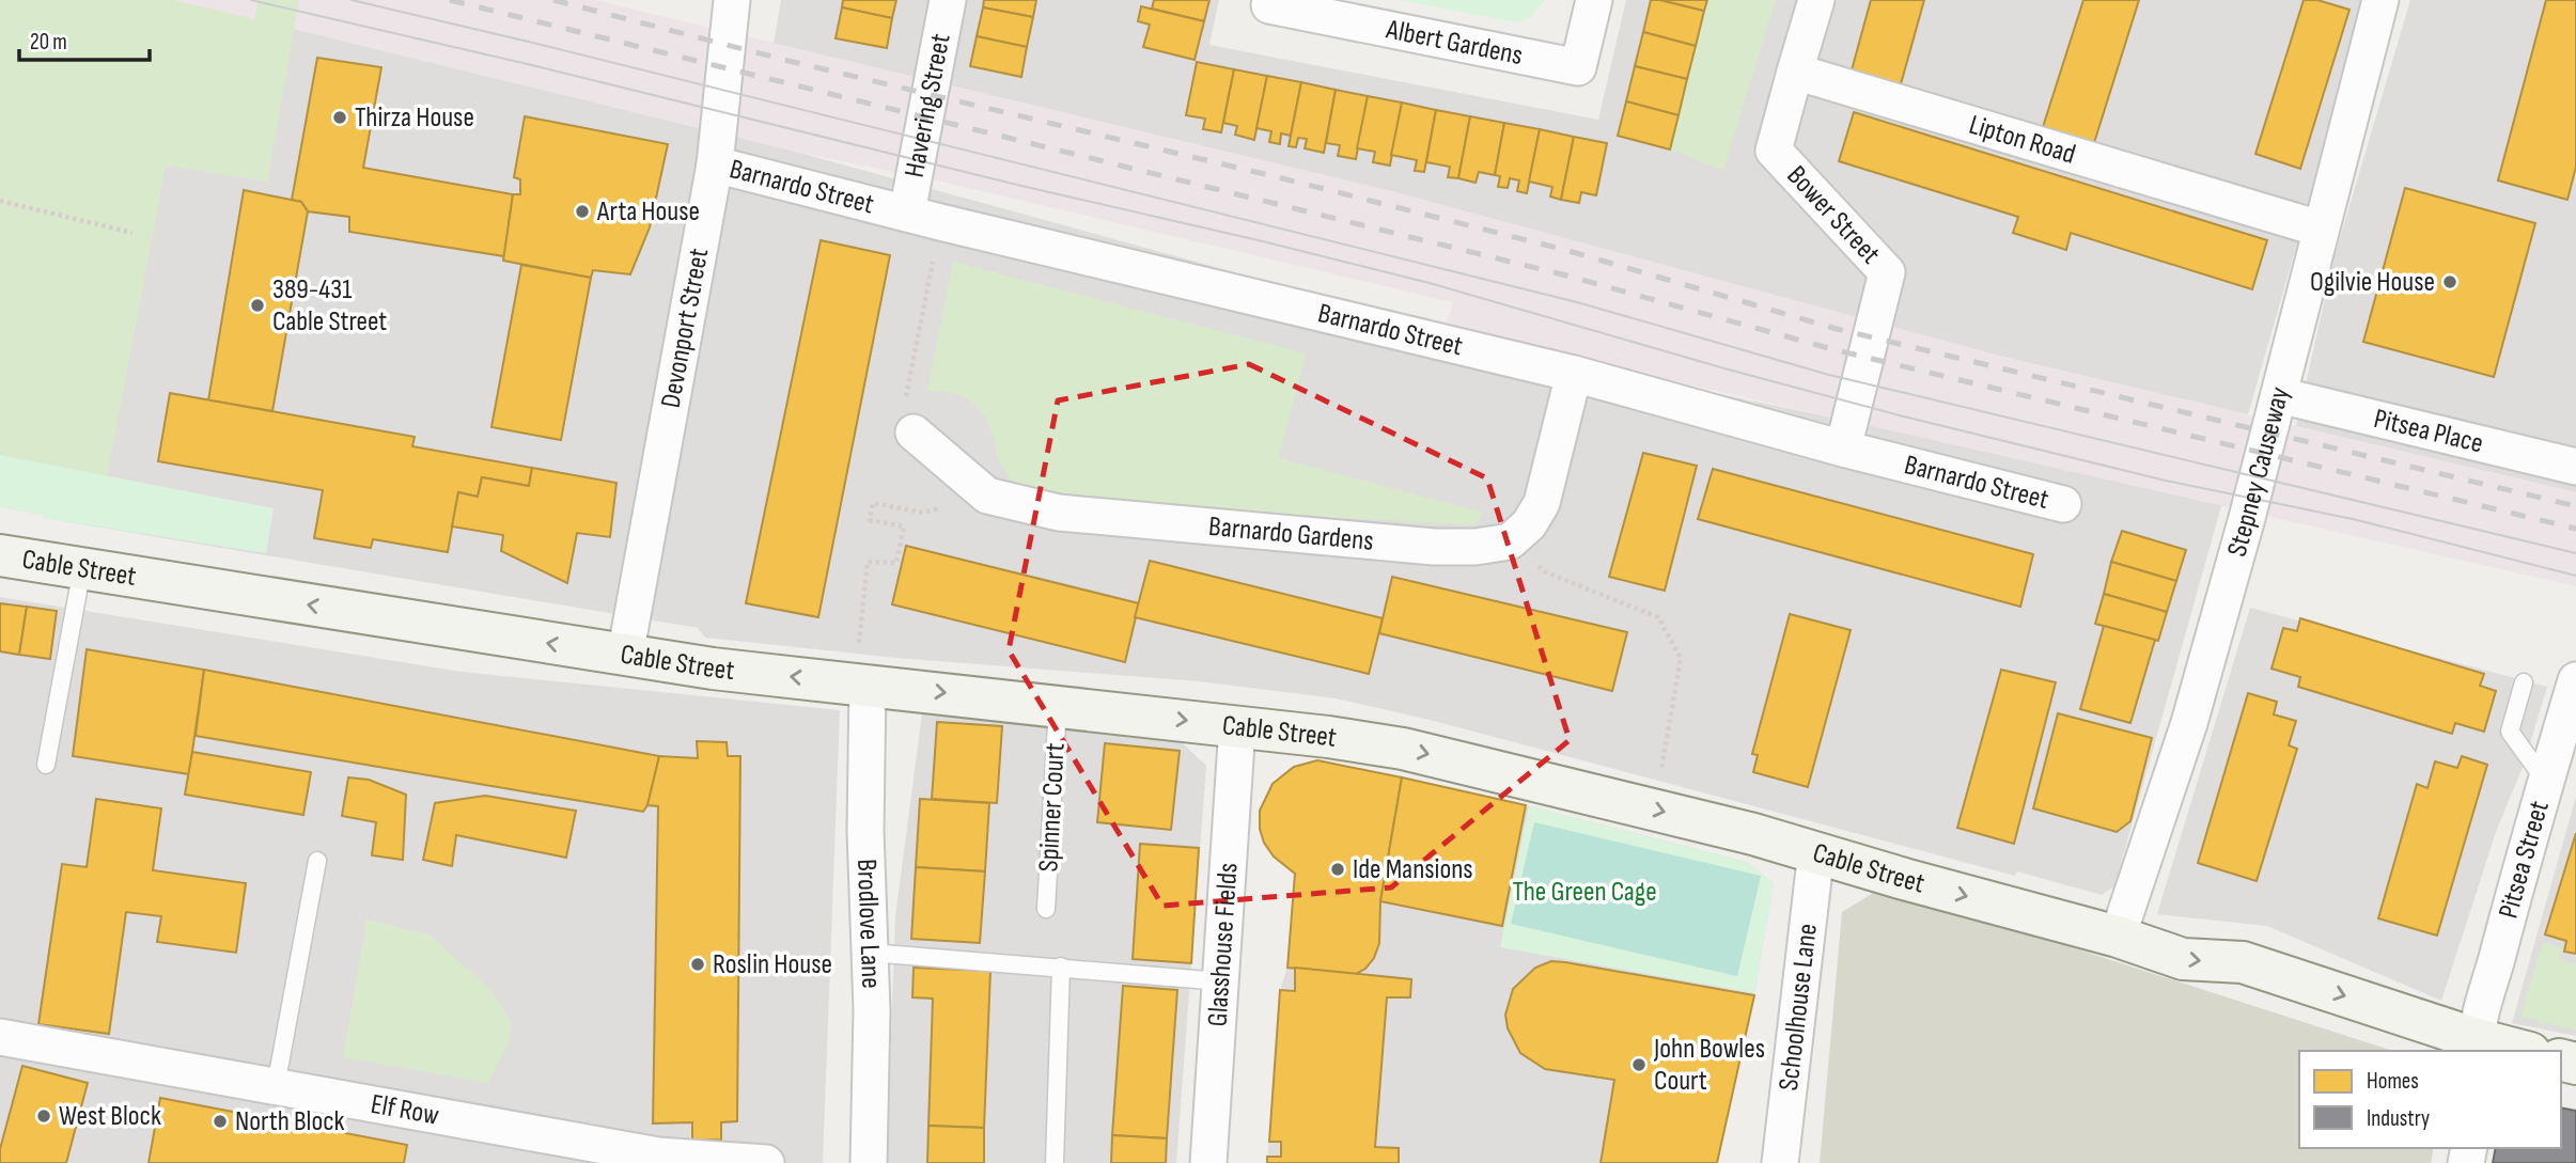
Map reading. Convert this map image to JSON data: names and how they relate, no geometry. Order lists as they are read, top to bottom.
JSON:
{
  "streets": {
    "main road": ["Cable Street"],
    "street": [
      "Albert Gardens",
      "Havering Street",
      "Lipton Road",
      "Barnardo Street",
      "Bower Street",
      "Devonport Street",
      "Pitsea Place",
      "Stepney Causeway",
      "Barnardo Gardens",
      "Pitsea Street",
      "Brodlove Lane",
      "Glasshouse Fields",
      "Schoolhouse Lane",
      "Elf Row"
    ],
    "lane": ["Spinner Court"]
  },
  "crossings": [
    ["Havering Street", "Barnardo Street"],
    ["Lipton Road", "Bower Street"],
    ["Lipton Road", "Stepney Causeway"],
    ["Barnardo Street", "Bower Street"],
    ["Barnardo Street", "Devonport Street"],
    ["Devonport Street", "Cable Street"],
    ["Pitsea Place", "Stepney Causeway"],
    ["Stepney Causeway", "Cable Street"],
    ["Cable Street", "Spinner Court"],
    ["Cable Street", "Pitsea Street"],
    ["Cable Street", "Brodlove Lane"],
    ["Cable Street", "Glasshouse Fields"],
    ["Cable Street", "Schoolhouse Lane"]
  ],
  "parks": ["The Green Cage"],
  "places": [
    "Thirza House",
    "Arta House",
    "Ogilvie House",
    "389-431 Cable Street",
    "Ide Mansions",
    "Roslin House",
    "John Bowles Court",
    "West Block",
    "North Block"
  ],
  "legend": ["Homes", "Industry"],
  "scale_bar": "20 m"
}
